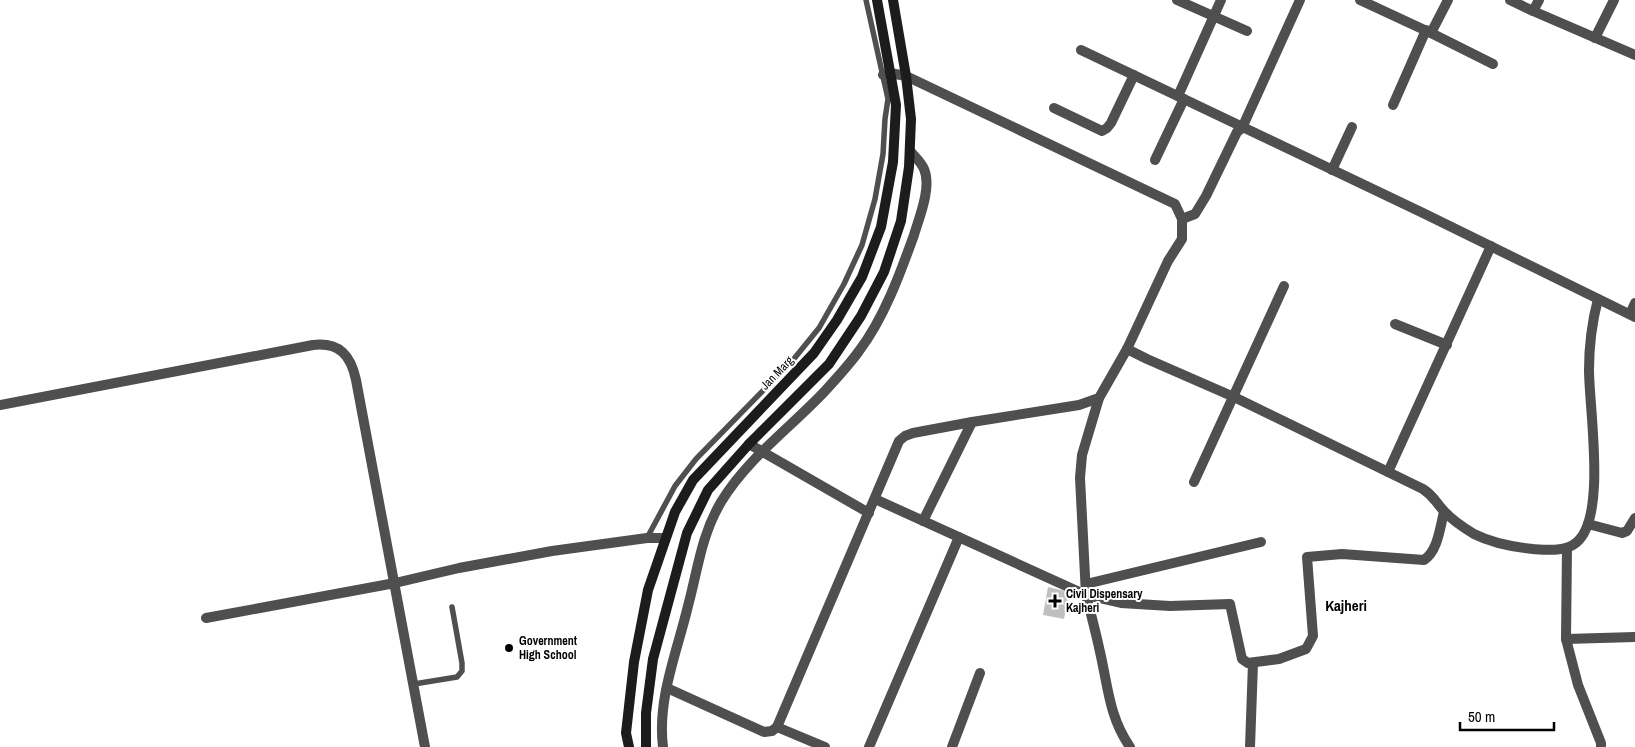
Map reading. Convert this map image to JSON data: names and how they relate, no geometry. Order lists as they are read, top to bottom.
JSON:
{
  "streets": {
    "main road": ["Jan Marg"]
  },
  "districts": ["Kajheri"],
  "places": {
    "health": ["Civil Dispensary Kajheri"],
    "other": ["Government High School"]
  },
  "scale_bar": "50 m"
}
